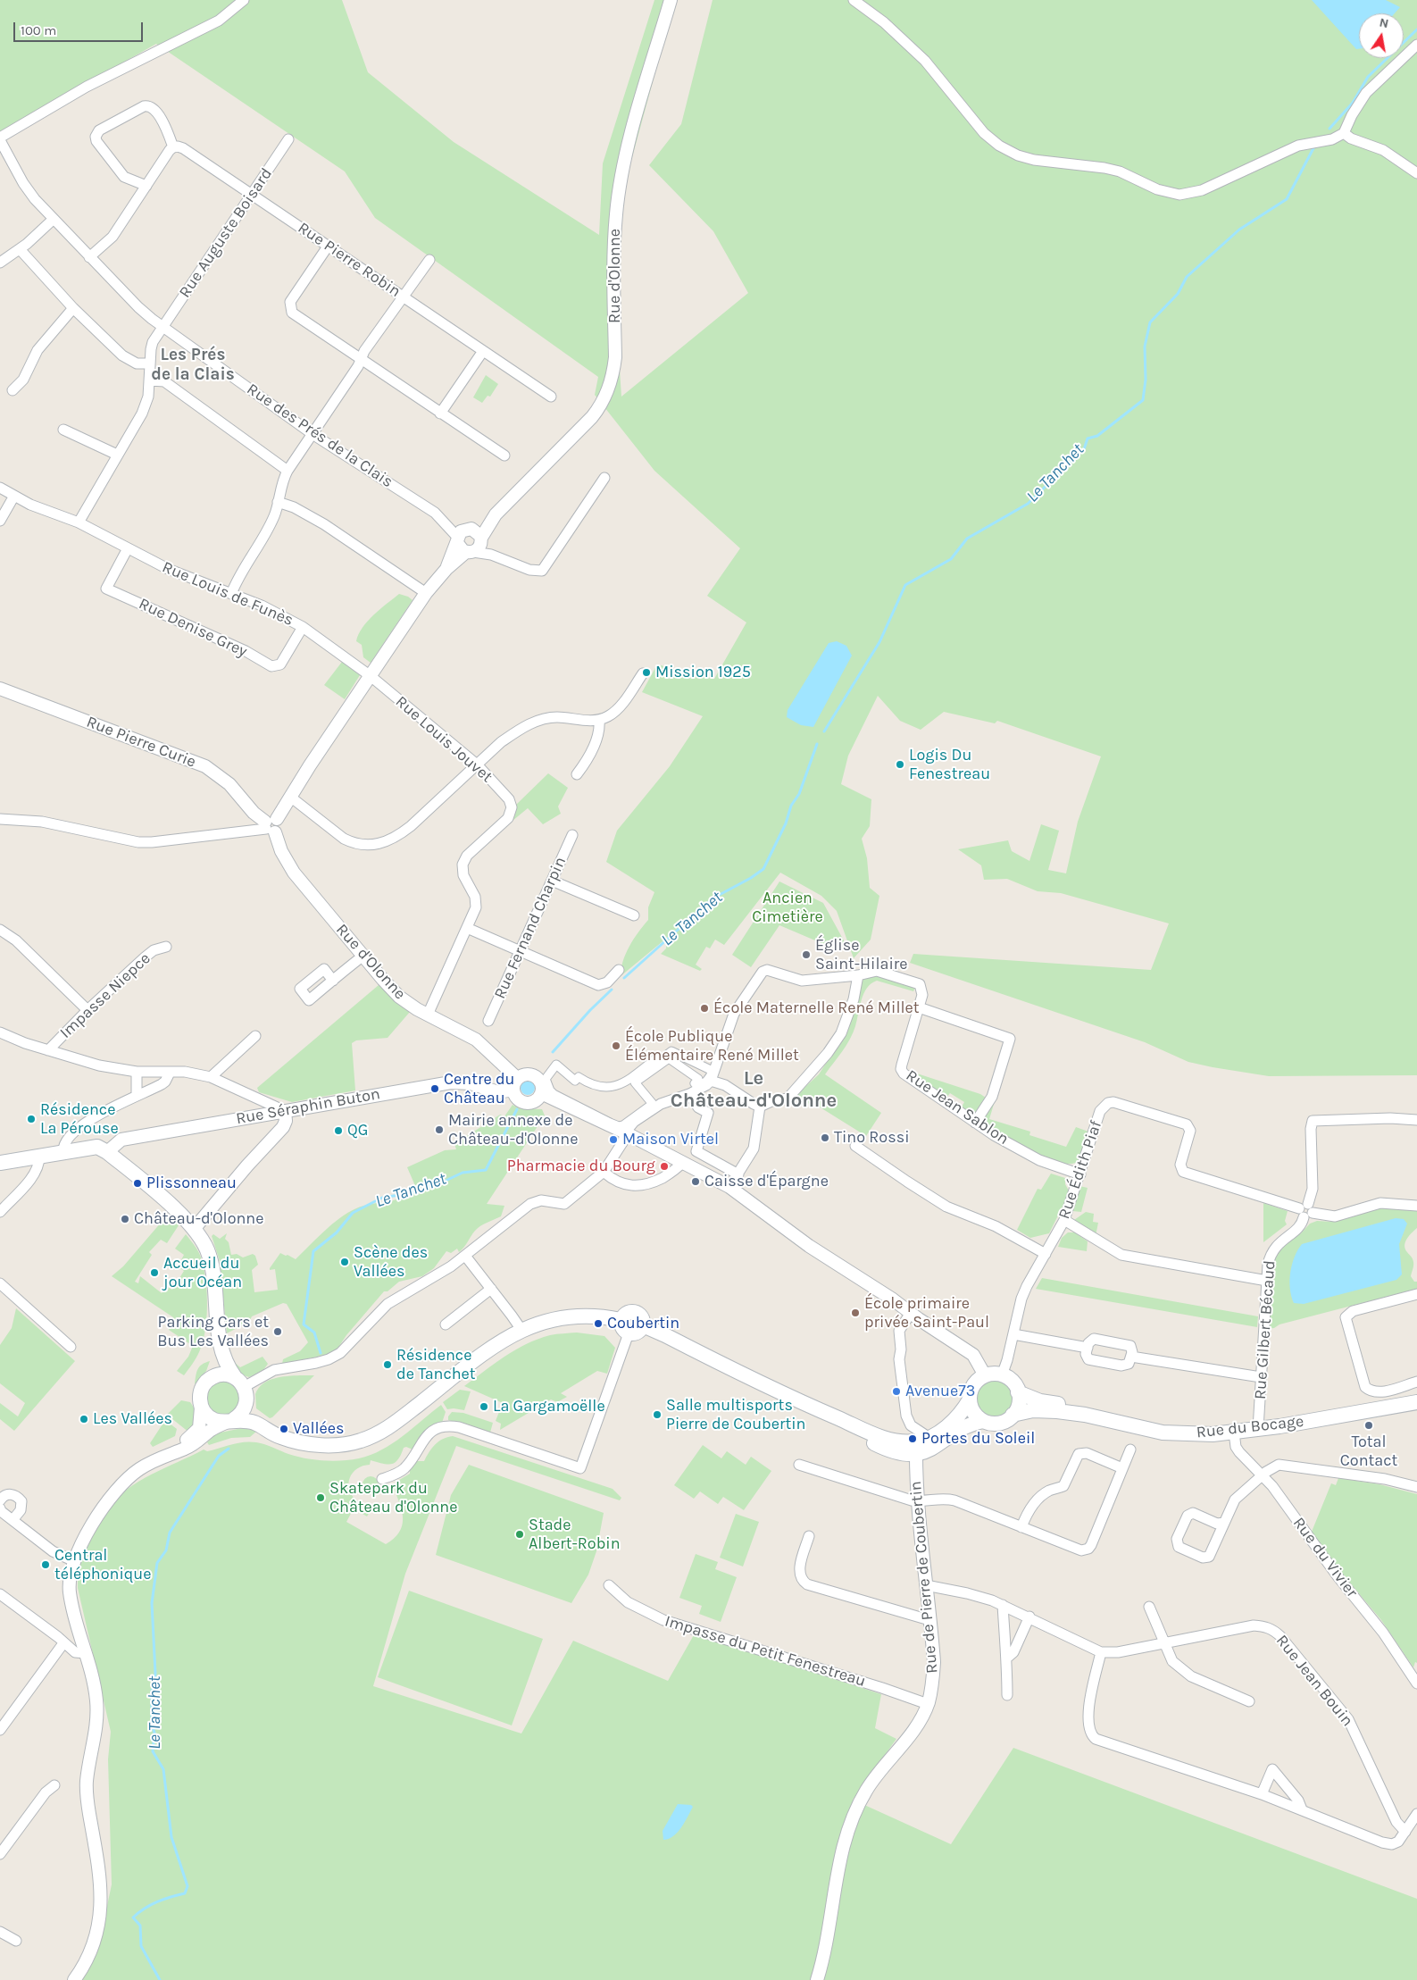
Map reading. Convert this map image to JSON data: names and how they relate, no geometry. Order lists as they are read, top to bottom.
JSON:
{
  "streets": {
    "main road": ["Rue du Bocage"],
    "street": [
      "Rue Auguste Boisard",
      "Rue Pierre Robin",
      "Rue d'Olonne",
      "Rue des Prés de la Clais",
      "Rue Louis de Funès",
      "Rue Denise Grey",
      "Rue Louis Jouvet",
      "Rue Pierre Curie",
      "Rue Fernand Charpin",
      "Impasse Niepce",
      "Rue Séraphin Buton",
      "Rue Jean Sablon",
      "Rue Édith Piaf",
      "Rue Gilbert Bécaud",
      "Rue du Vivier",
      "Rue de Pierre de Coubertin",
      "Impasse du Petit Fenestreau",
      "Rue Jean Bouin"
    ]
  },
  "crossings": [
    ["Rue Auguste Boisard", "Rue Pierre Robin"],
    ["Rue Auguste Boisard", "Rue des Prés de la Clais"],
    ["Rue Auguste Boisard", "Rue Louis de Funès"],
    ["Rue d'Olonne", "Rue des Prés de la Clais"],
    ["Rue d'Olonne", "Rue Louis Jouvet"],
    ["Rue d'Olonne", "Rue Pierre Curie"],
    ["Rue d'Olonne", "Rue Séraphin Buton"],
    ["Rue Louis de Funès", "Rue Denise Grey"],
    ["Rue Louis de Funès", "Rue Louis Jouvet"],
    ["Rue Jean Sablon", "Rue Édith Piaf"],
    ["Rue Édith Piaf", "Rue Gilbert Bécaud"],
    ["Rue Édith Piaf", "Rue du Bocage"],
    ["Rue Gilbert Bécaud", "Rue du Bocage"],
    ["Rue du Bocage", "Rue du Vivier"],
    ["Rue de Pierre de Coubertin", "Impasse du Petit Fenestreau"],
    ["Rue de Pierre de Coubertin", "Rue Jean Bouin"]
  ],
  "districts": ["Les Prés de la Clais", "Le Château-d'Olonne"],
  "water": ["Le Tanchet"],
  "parks": ["Ancien Cimetière"],
  "places": [
    "Mission 1925",
    "Logis Du Fenestreau",
    "Église Saint-Hilaire",
    "École Maternelle René Millet",
    "École Publique Élémentaire René Millet",
    "Centre du Château",
    "Résidence La Pérouse",
    "Mairie annexe de Château-d'Olonne",
    "QG",
    "Tino Rossi",
    "Maison Virtel",
    "Pharmacie du Bourg",
    "Caisse d'Épargne",
    "Plissonneau",
    "Château-d'Olonne",
    "Scène des Vallées",
    "Accueil du jour Océan",
    "École primaire privée Saint-Paul",
    "Coubertin",
    "Parking Cars et Bus Les Vallées",
    "Résidence de Tanchet",
    "Avenue73",
    "La Gargamoëlle",
    "Salle multisports Pierre de Coubertin",
    "Les Vallées",
    "Total Contact",
    "Vallées",
    "Portes du Soleil",
    "Skatepark du Château d'Olonne",
    "Stade Albert-Robin",
    "Central téléphonique"
  ],
  "scale_bar": "100 m",
  "north": "top"
}
